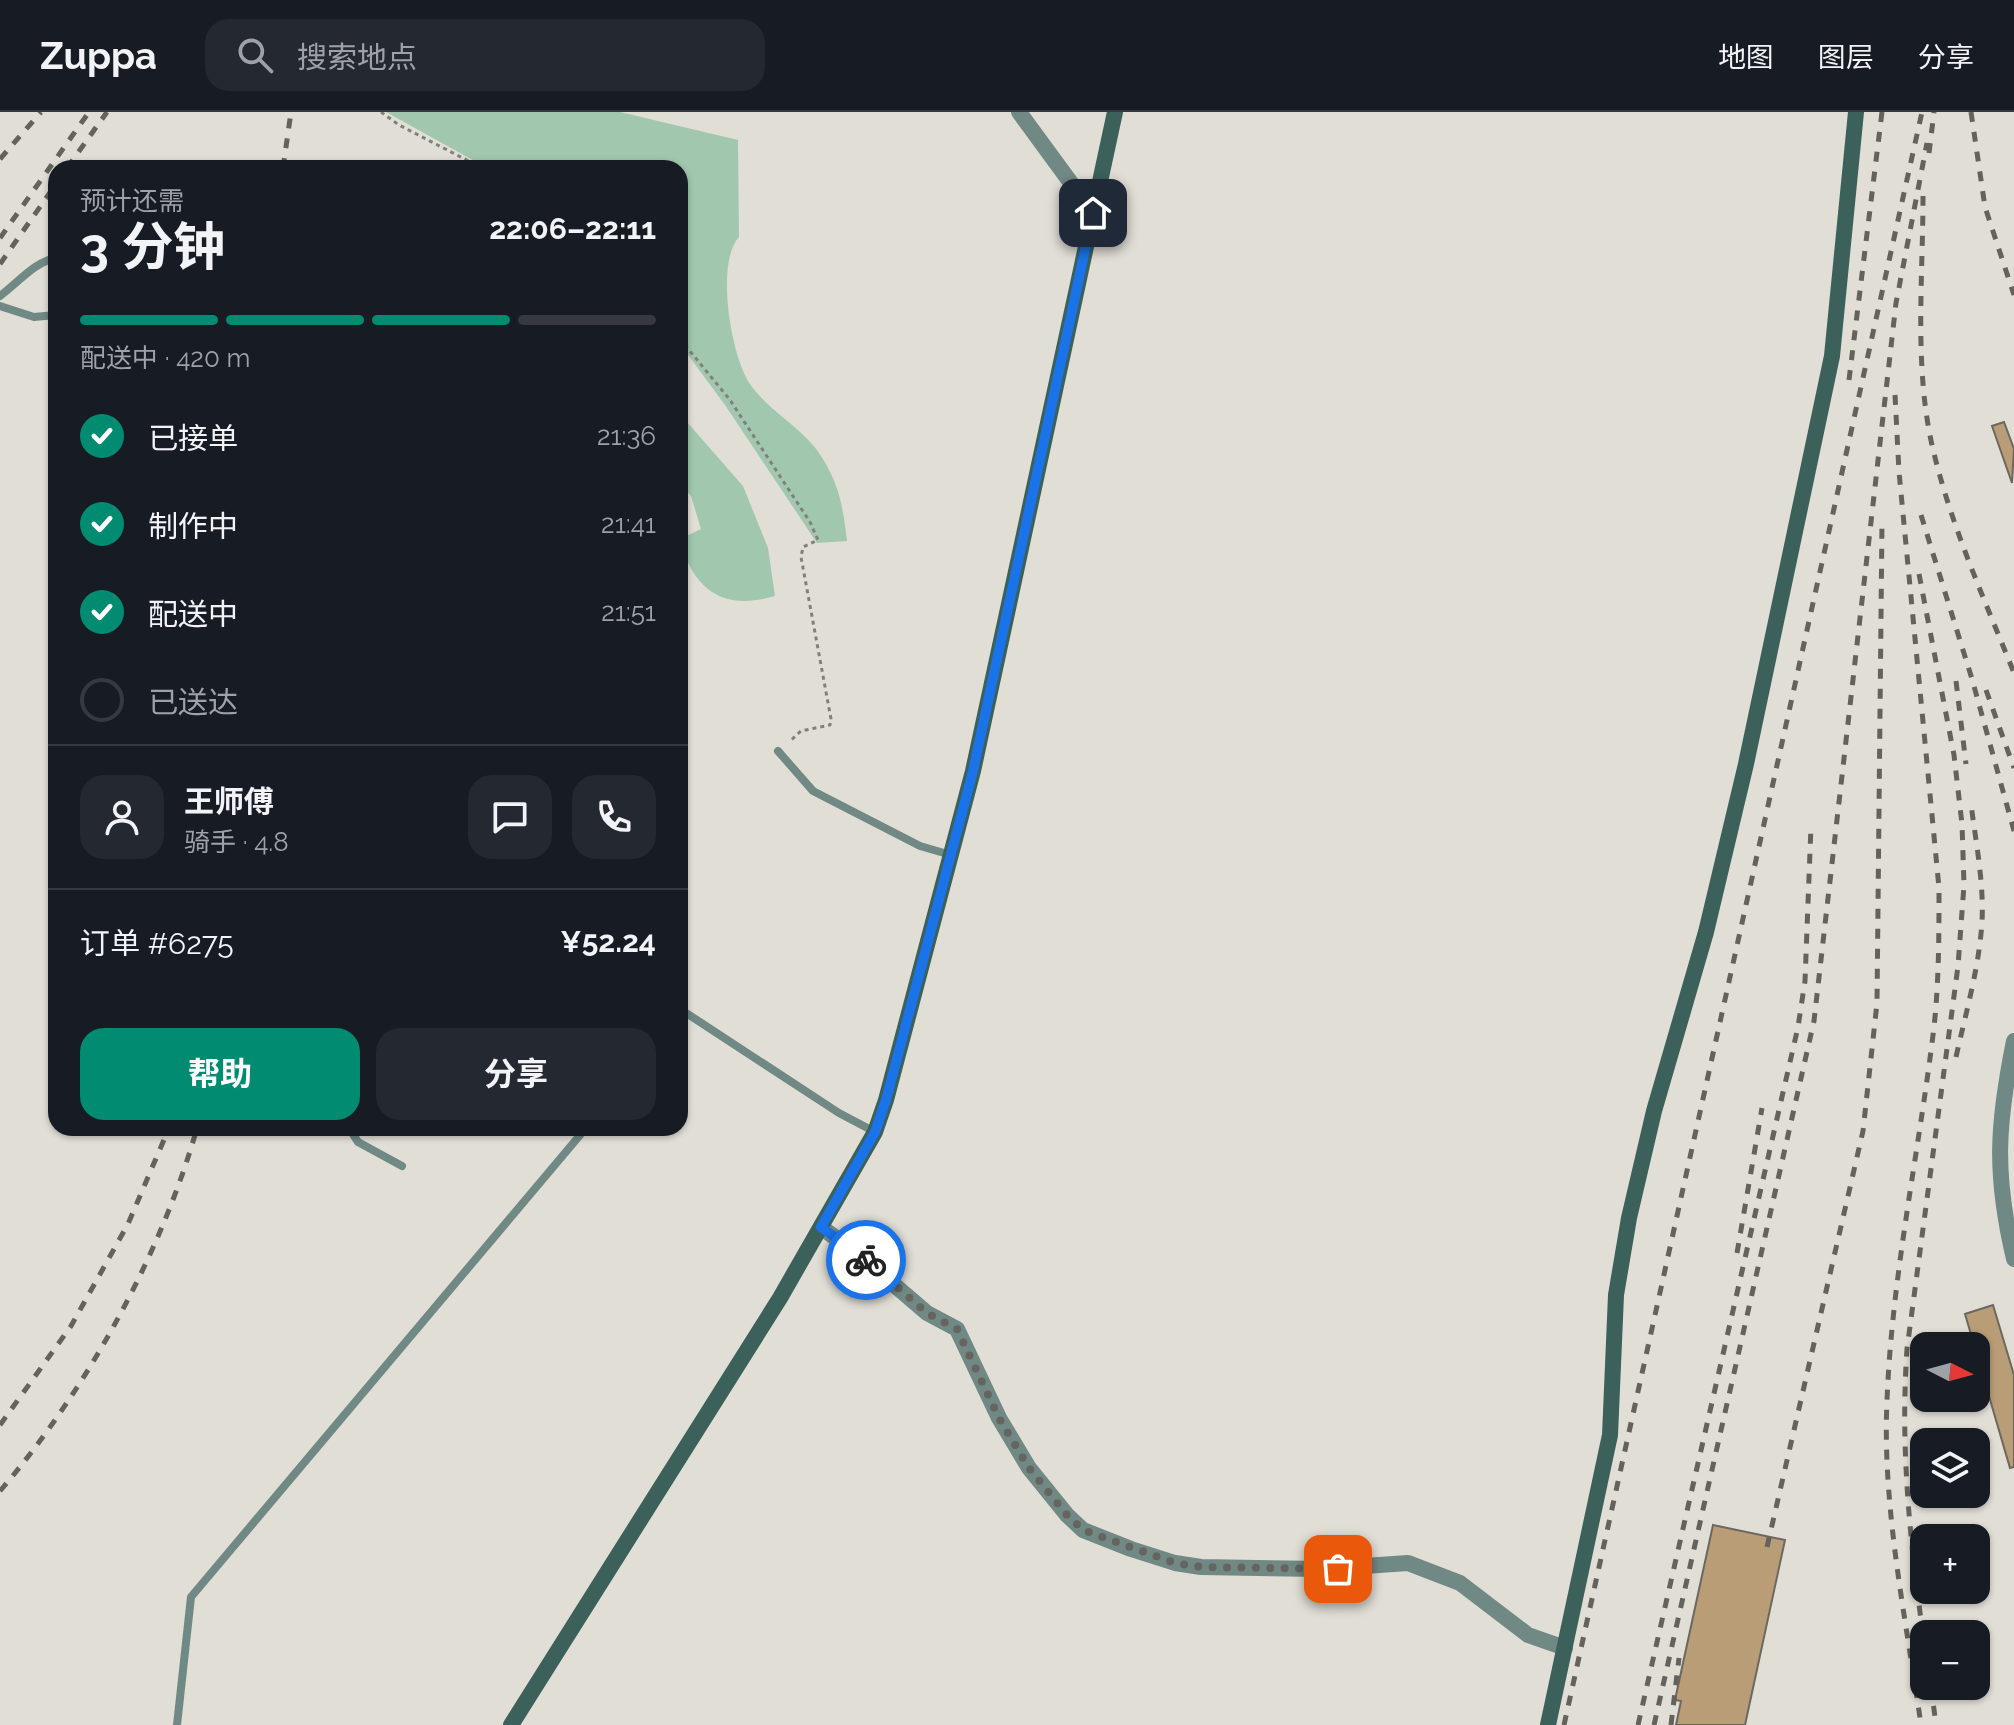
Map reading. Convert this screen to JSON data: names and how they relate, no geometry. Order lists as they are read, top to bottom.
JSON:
{
  "north": "right",
  "page": {
    "header": "Zuppa",
    "search": "搜索地点",
    "nav": ["地图", "图层", "分享"],
    "heading": ["3 分钟", "预计还需", "22:06–22:11"],
    "panel": [
      "王师傅",
      "骑手 · 4.8",
      "订单 #6275",
      "¥52.24"
    ],
    "bar": "配送中 · 420 m",
    "list": [
      ["已接单", "21:36"],
      ["制作中", "21:41"],
      ["配送中", "21:51"],
      "已送达"
    ],
    "buttons": ["帮助", "分享"],
    "map_buttons": ["+", "−"]
  }
}
